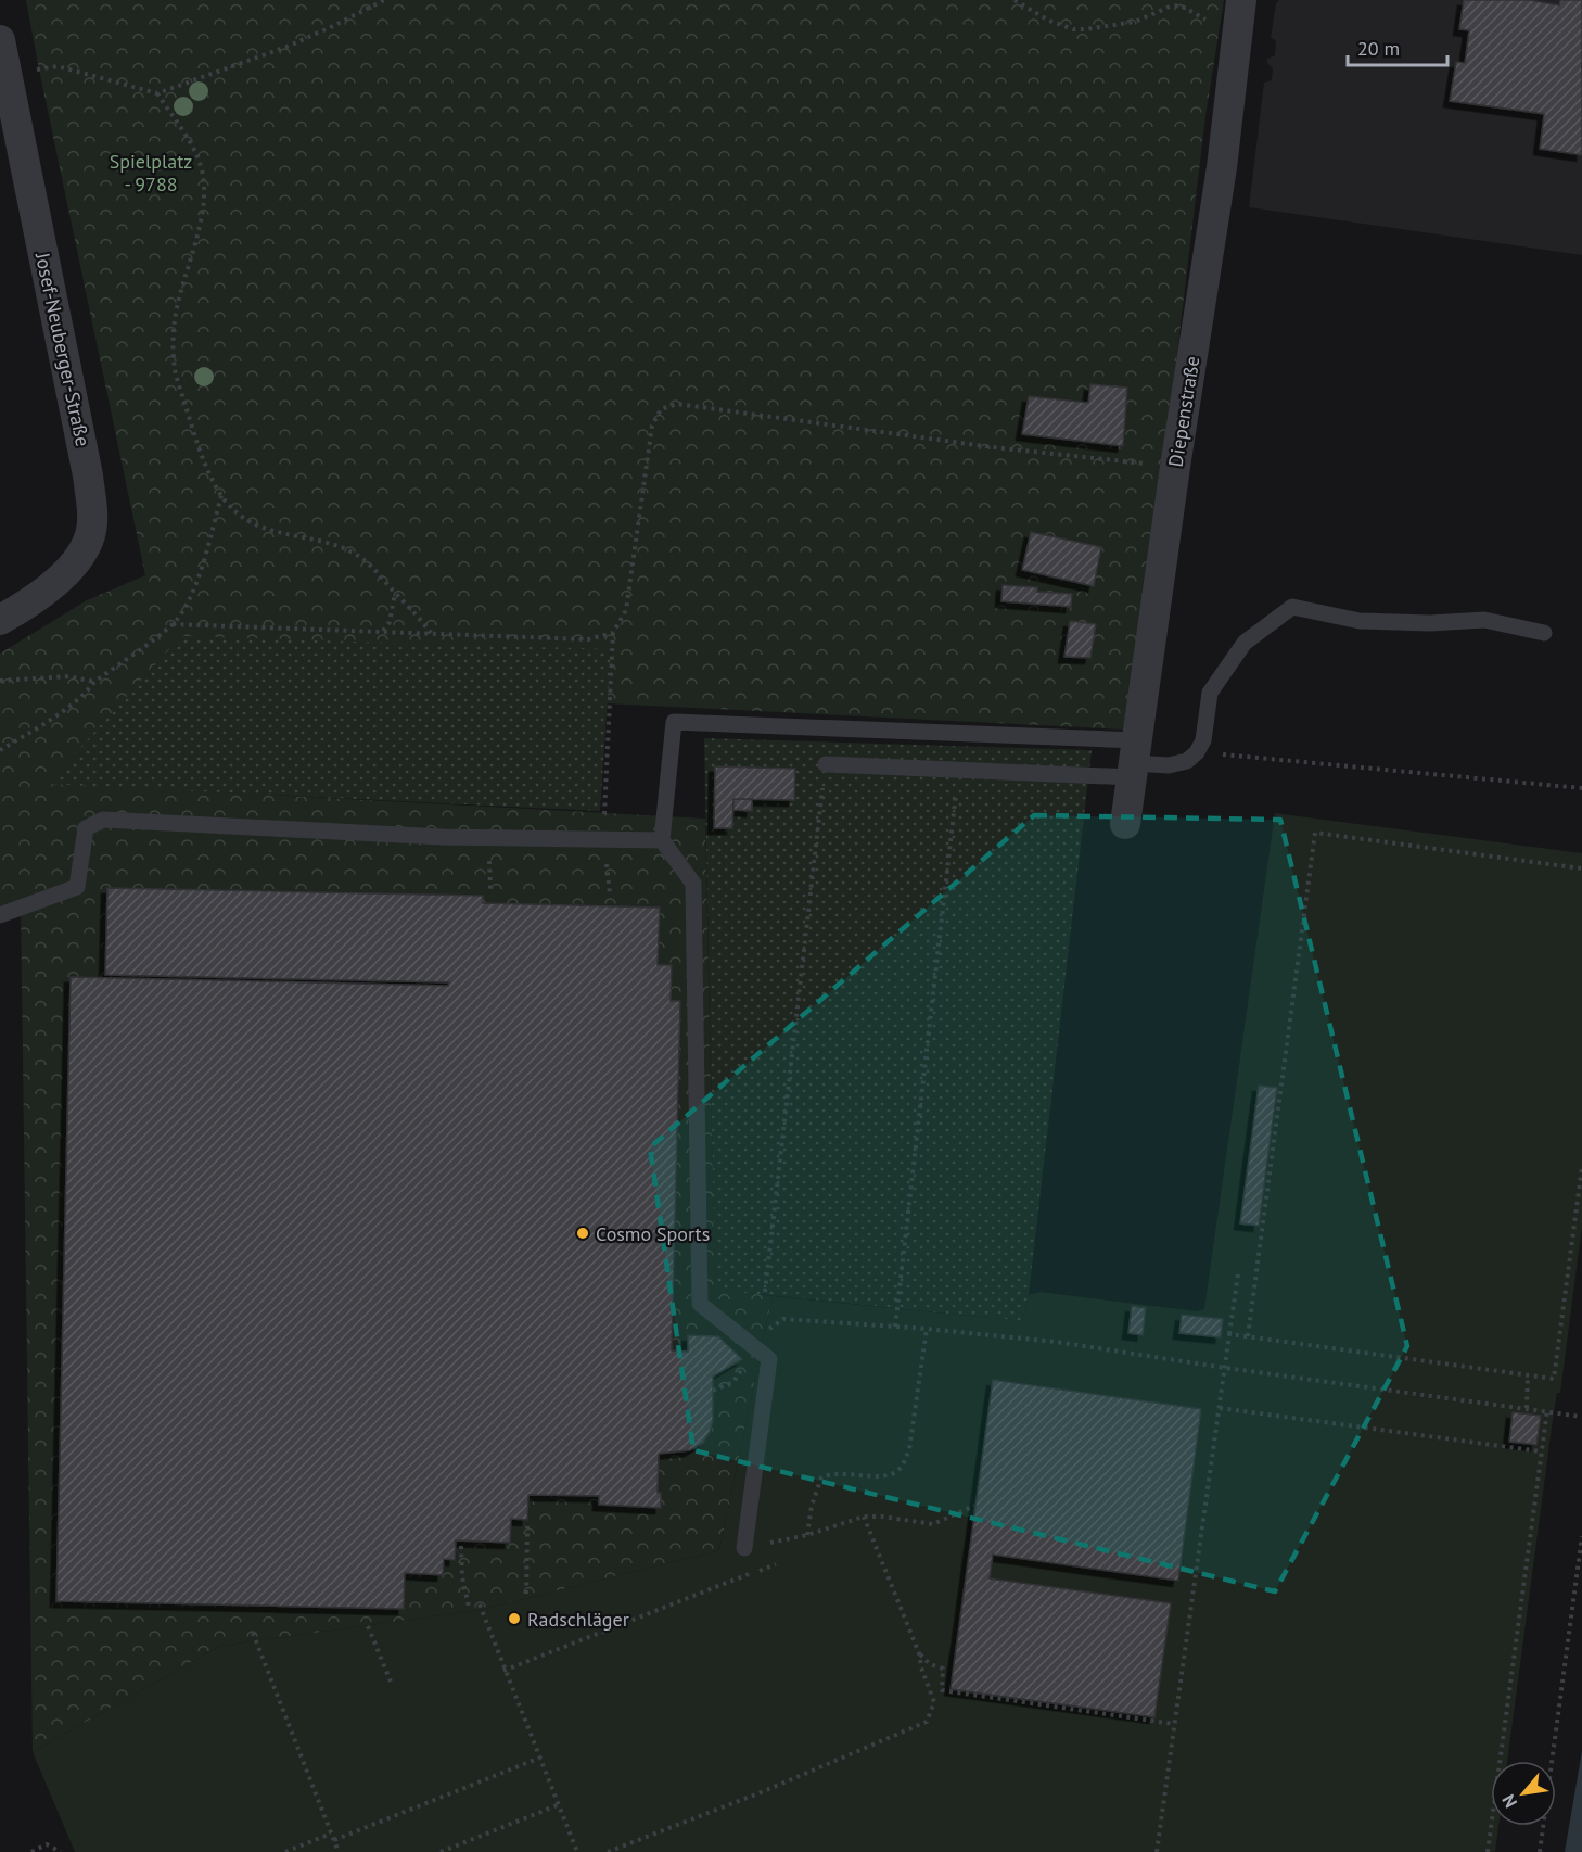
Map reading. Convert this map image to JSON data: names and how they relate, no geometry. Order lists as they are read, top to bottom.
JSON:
{
  "streets": {
    "street": ["Josef-Neuberger-Straße", "Diepenstraße"]
  },
  "parks": ["Spielplatz - 9788"],
  "places": ["Cosmo Sports", "Radschläger"],
  "scale_bar": "20 m",
  "north": "bottom left"
}
